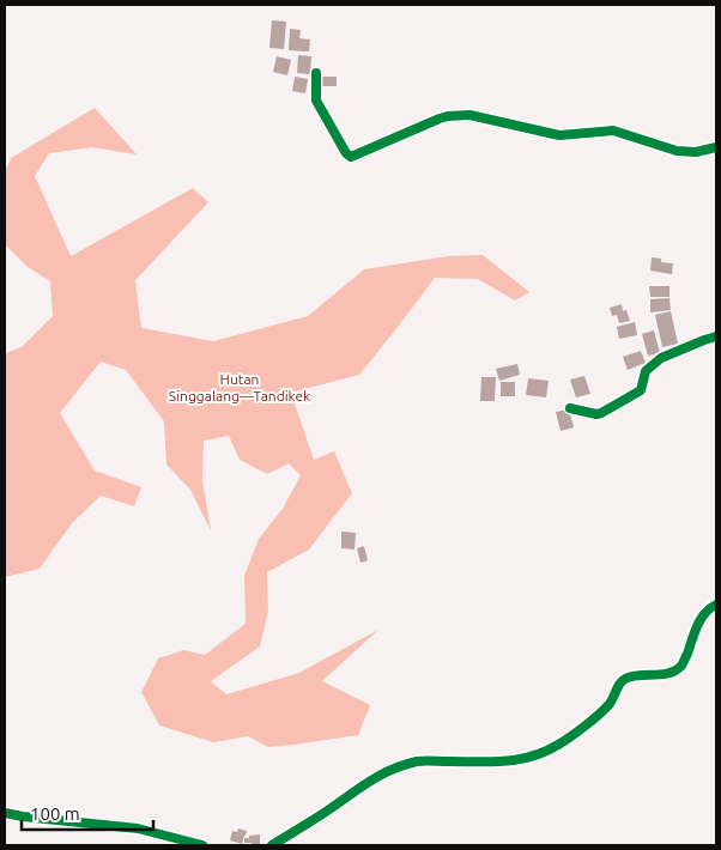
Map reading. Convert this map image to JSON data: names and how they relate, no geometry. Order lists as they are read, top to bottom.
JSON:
{
  "parks": ["Hutan Singgalang—Tandikek"],
  "scale_bar": "100 m"
}
